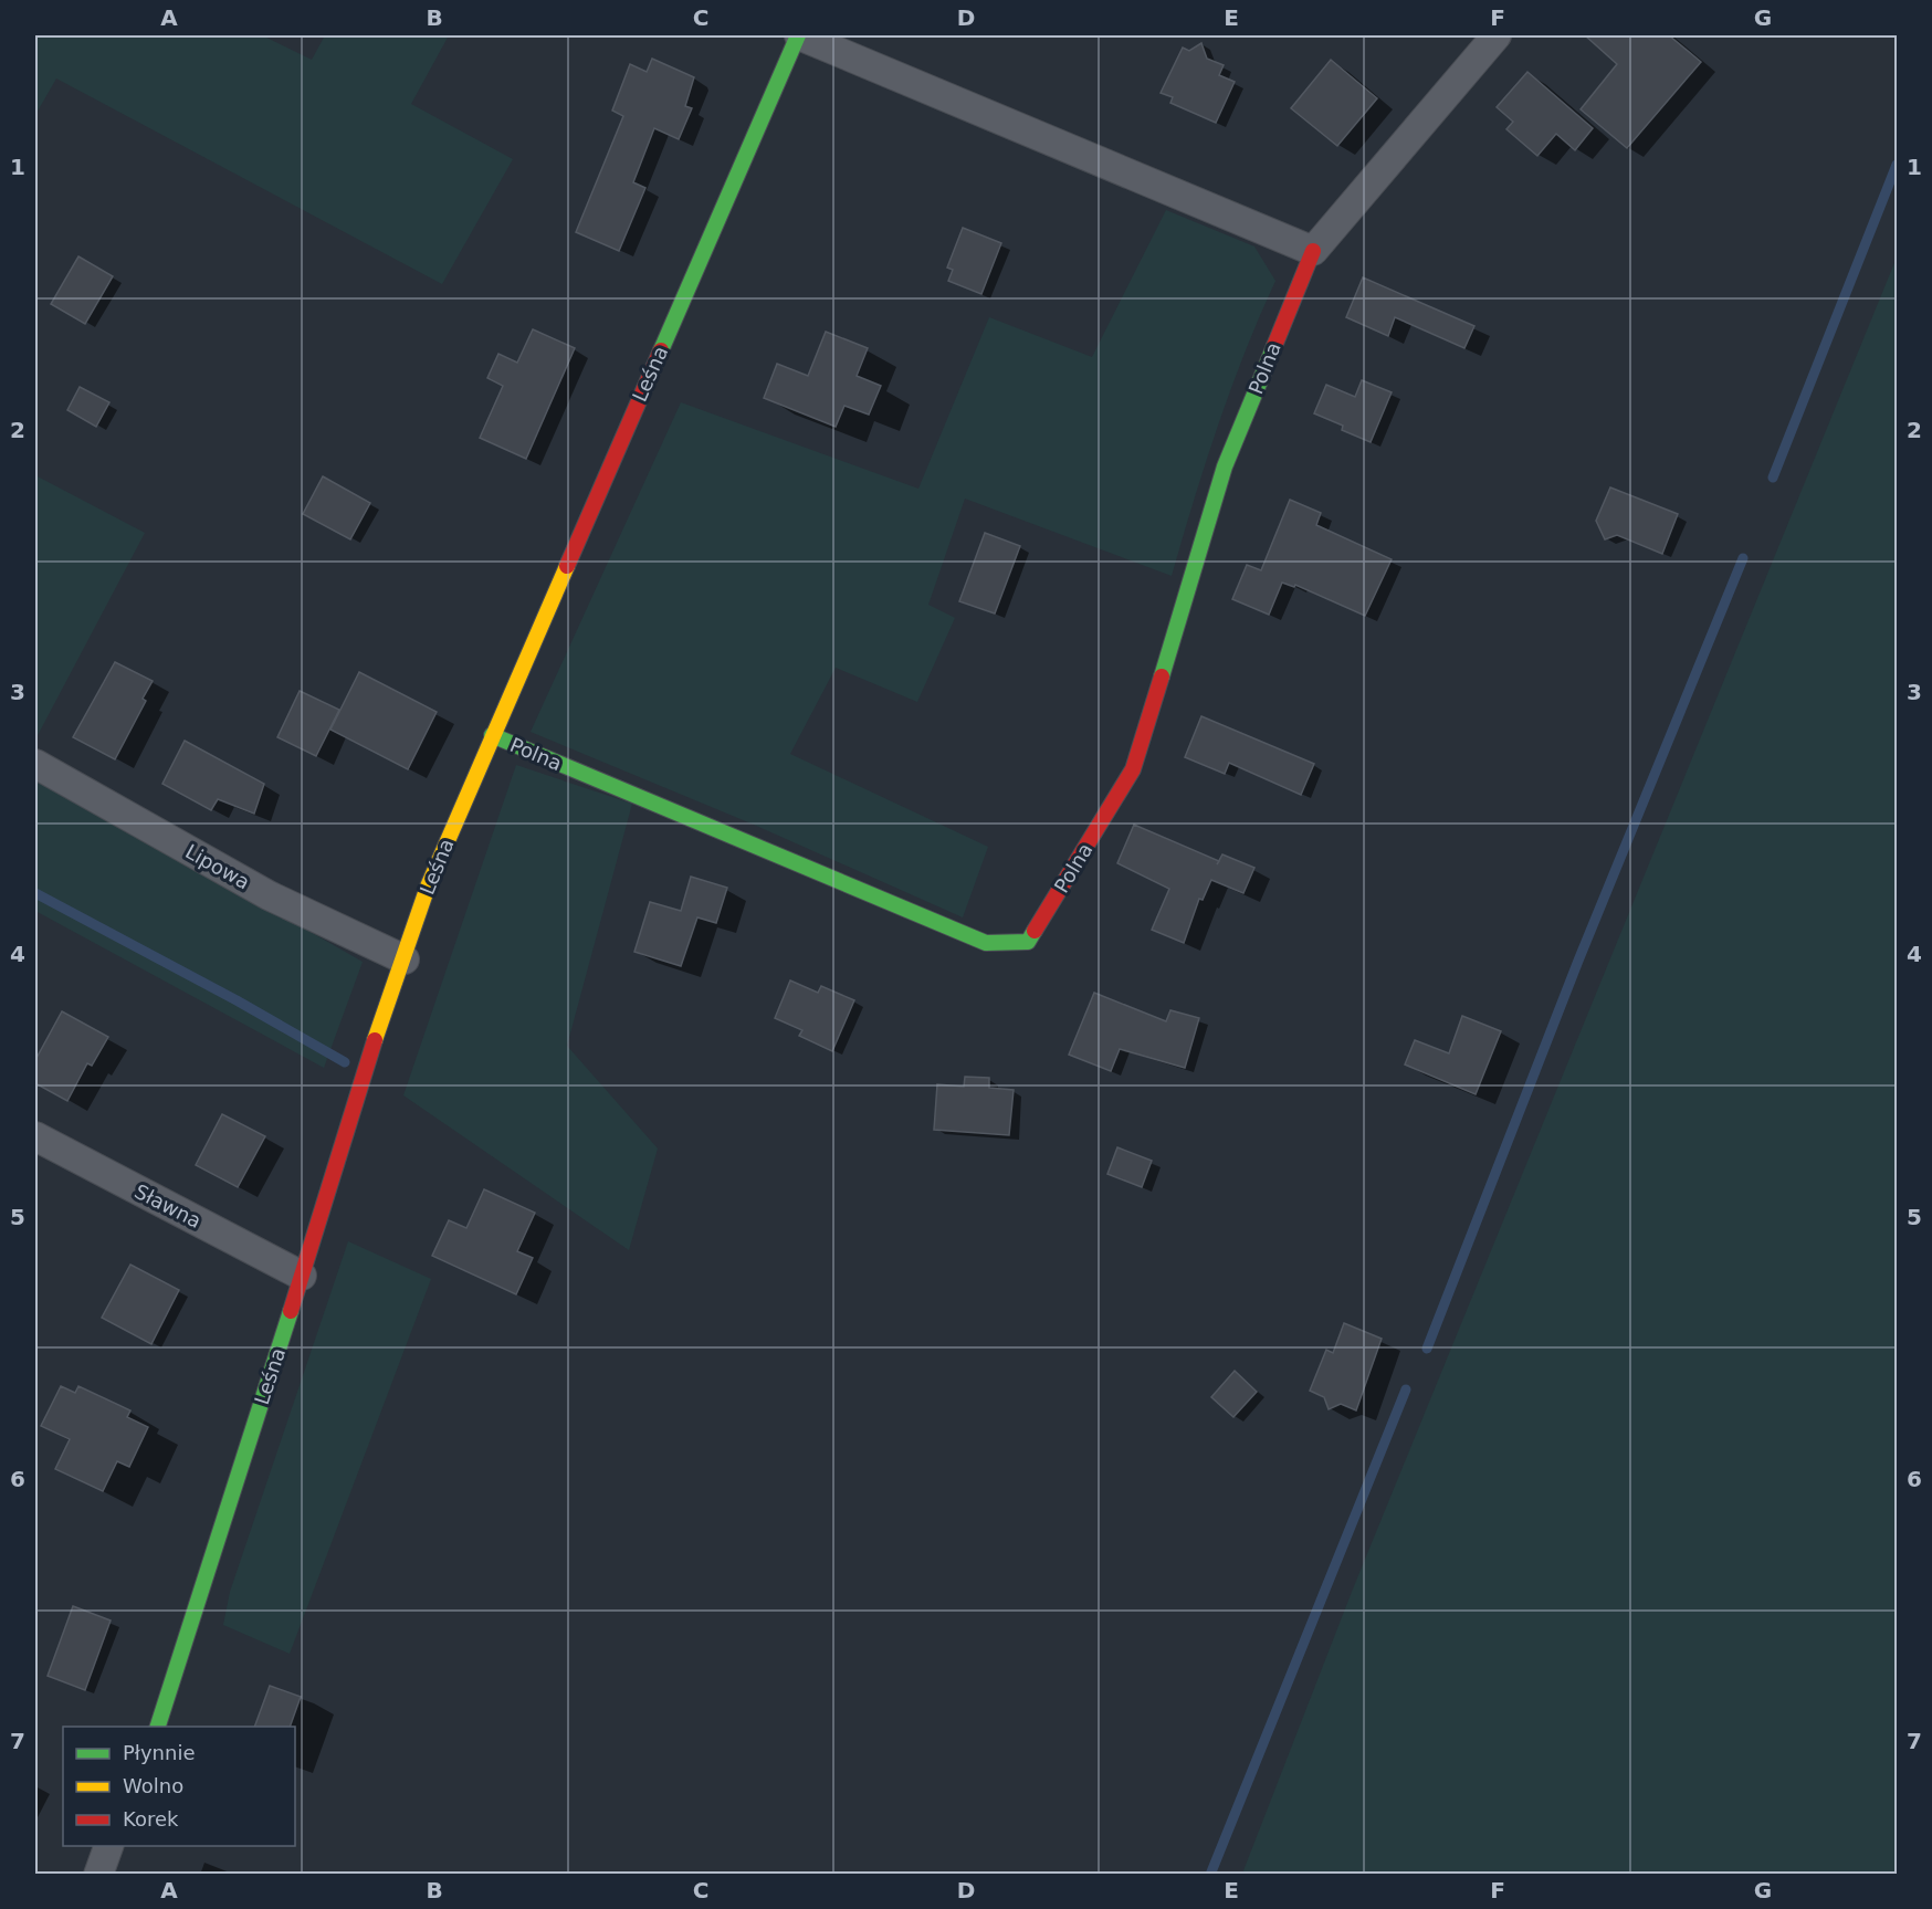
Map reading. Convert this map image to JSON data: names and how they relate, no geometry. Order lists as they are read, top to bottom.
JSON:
{
  "streets": {
    "street": [
      "Polna",
      "Leśna",
      "Lipowa",
      "Sławna"
    ]
  },
  "crossings": [
    ["Polna", "Leśna"],
    ["Leśna", "Lipowa"],
    ["Leśna", "Sławna"]
  ],
  "legend": ["Płynnie", "Wolno", "Korek"],
  "grid": {
    "columns": [
      "A",
      "B",
      "C",
      "D",
      "E",
      "F",
      "G"
    ],
    "rows": [
      "1",
      "2",
      "3",
      "4",
      "5",
      "6",
      "7"
    ]
  }
}
